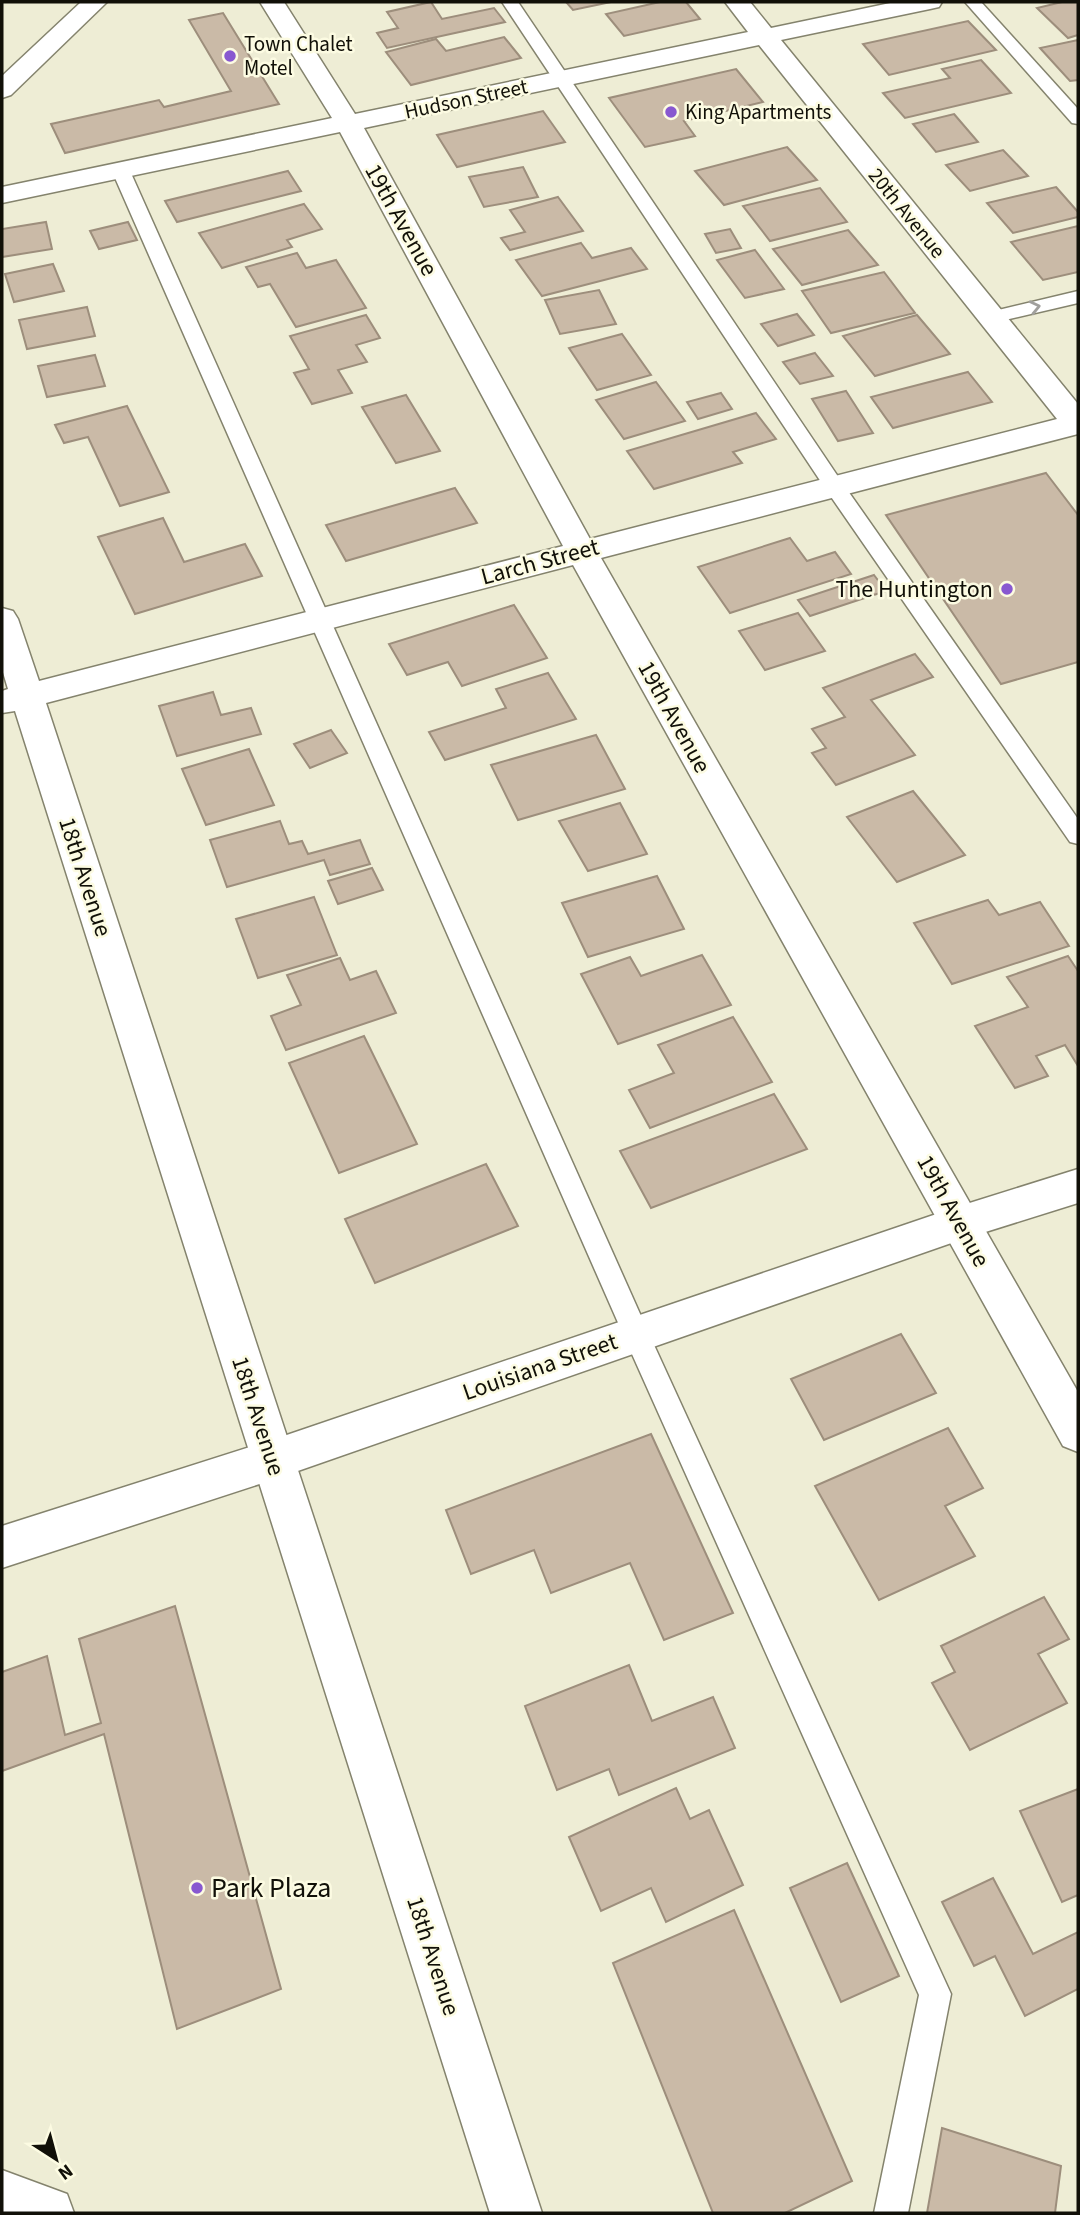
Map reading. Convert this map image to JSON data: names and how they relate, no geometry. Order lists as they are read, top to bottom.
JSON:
{
  "streets": {
    "street": [
      "Hudson Street",
      "20th Avenue",
      "19th Avenue",
      "Larch Street",
      "18th Avenue",
      "Louisiana Street"
    ]
  },
  "crossings": [
    ["Hudson Street", "20th Avenue"],
    ["Hudson Street", "19th Avenue"],
    ["20th Avenue", "Larch Street"],
    ["19th Avenue", "Larch Street"],
    ["19th Avenue", "Louisiana Street"],
    ["Larch Street", "18th Avenue"],
    ["18th Avenue", "Louisiana Street"]
  ],
  "places": [
    "Town Chalet Motel",
    "King Apartments",
    "The Huntington",
    "Park Plaza"
  ],
  "north": "bottom right"
}
